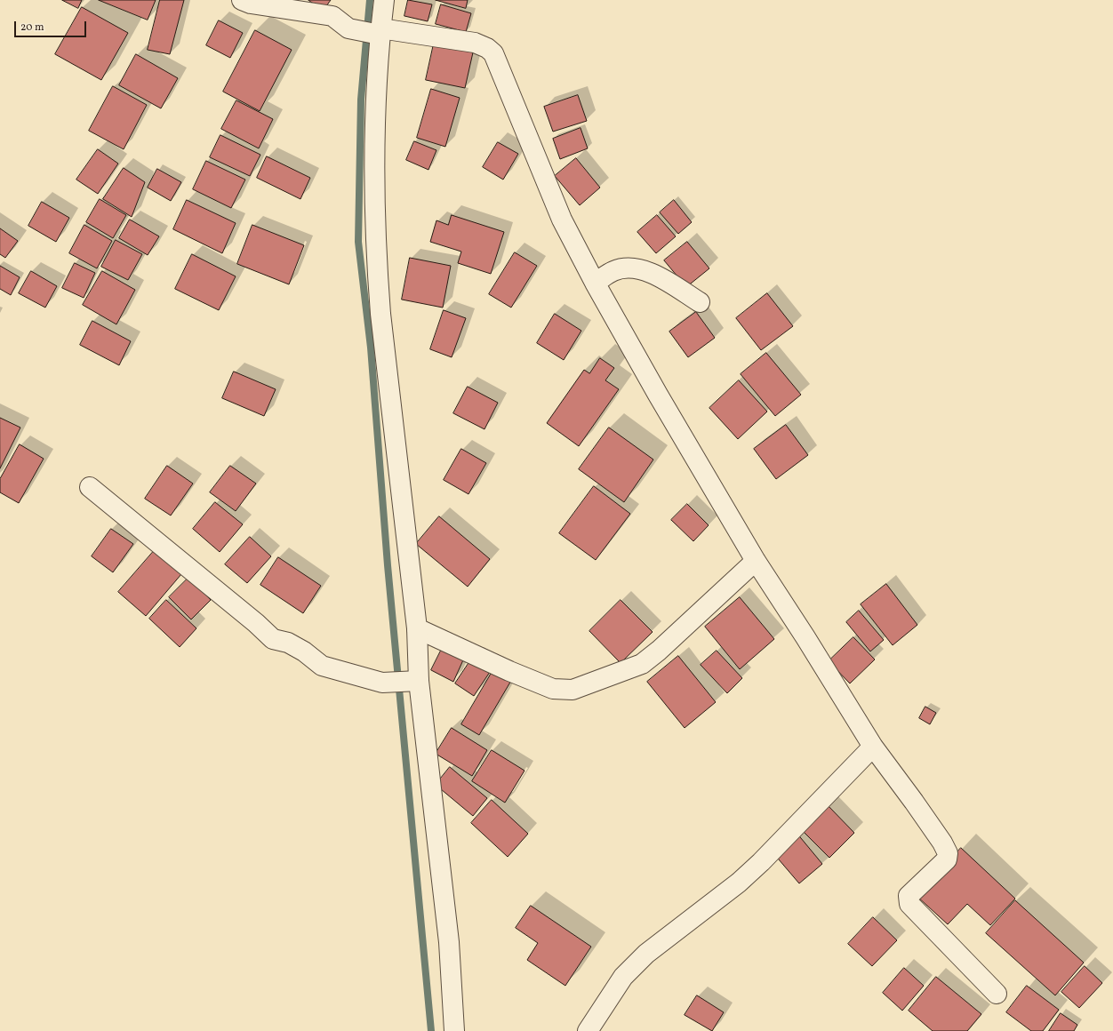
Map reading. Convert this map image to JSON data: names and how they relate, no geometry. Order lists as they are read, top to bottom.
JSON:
{
  "scale_bar": "20 m"
}
